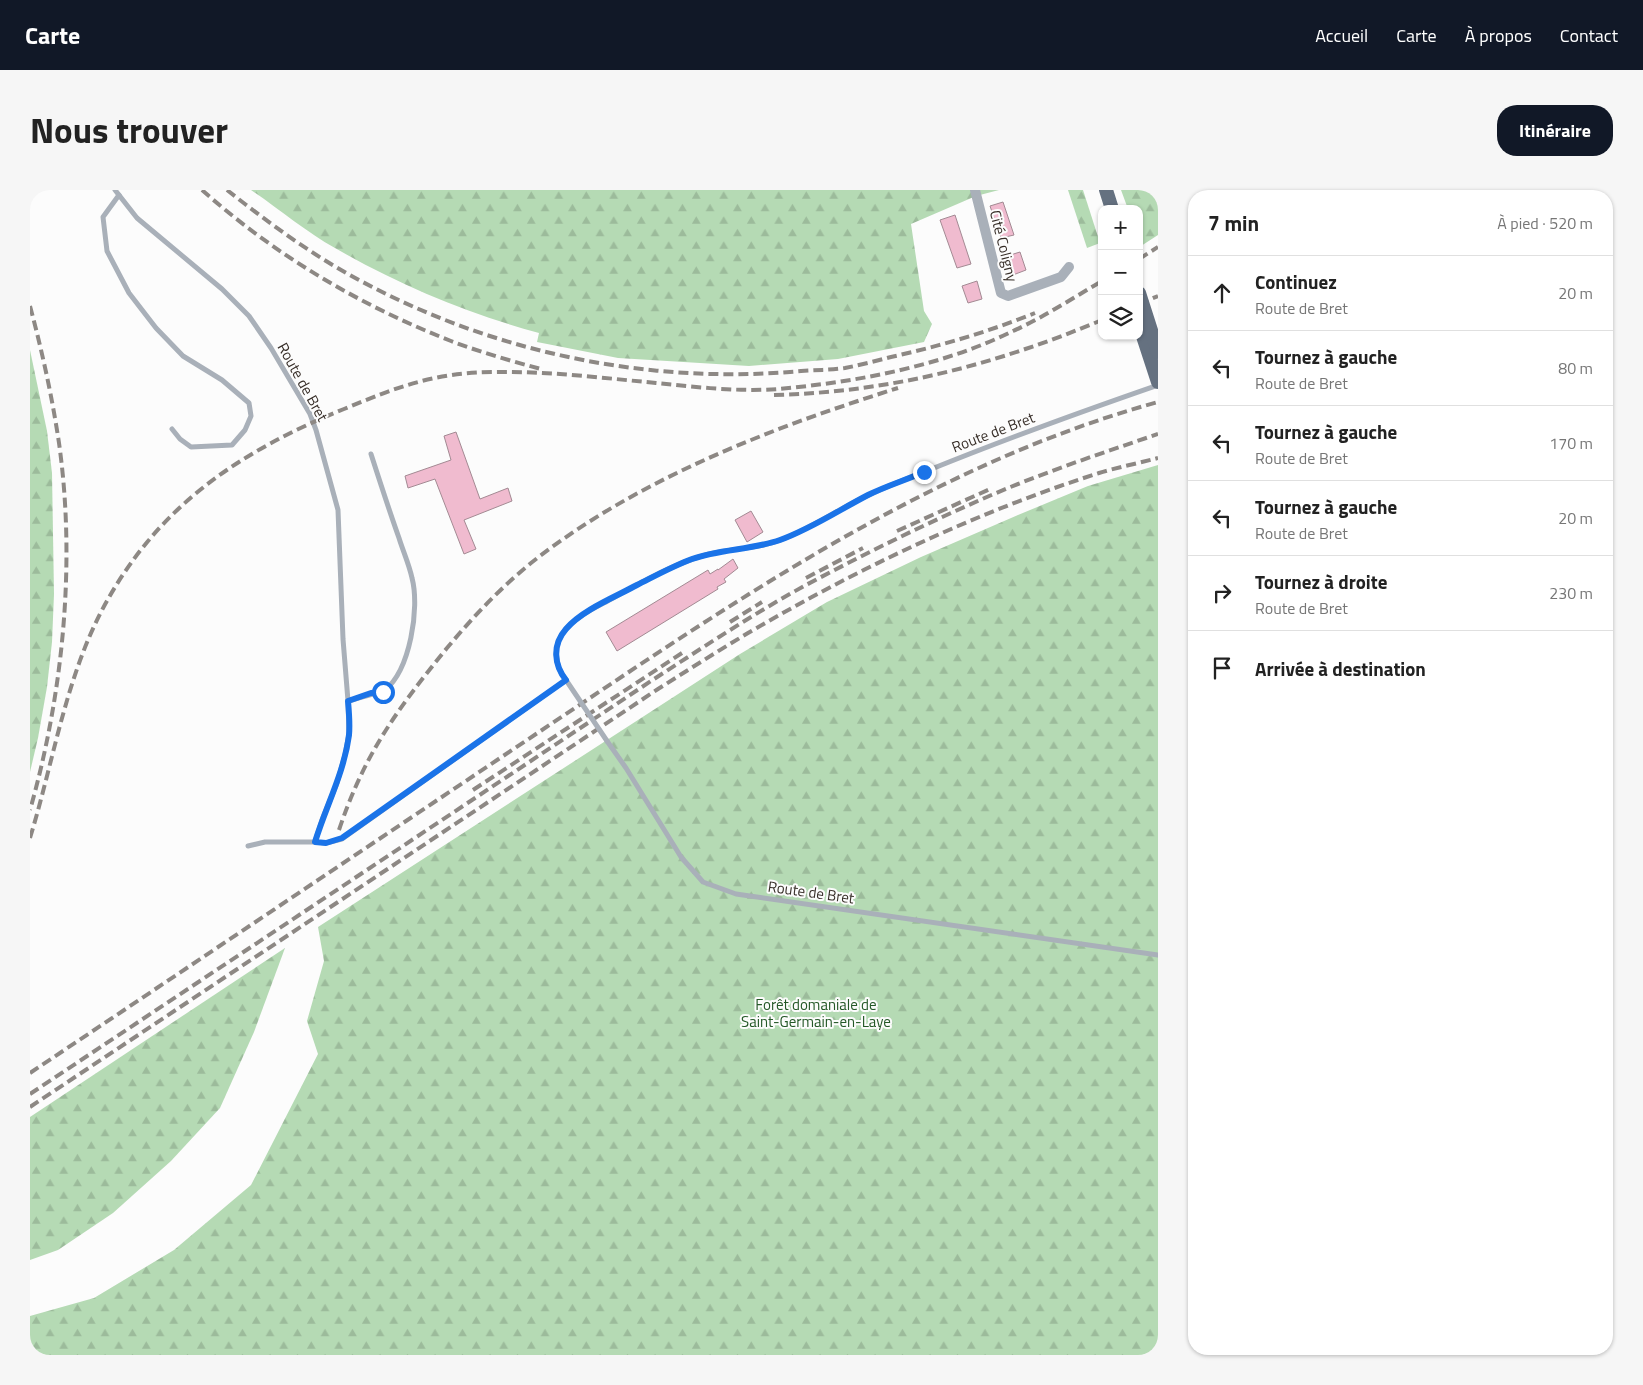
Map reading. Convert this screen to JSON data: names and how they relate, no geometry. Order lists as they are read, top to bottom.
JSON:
{
  "streets": {
    "street": ["Cité Coligny"],
    "lane": ["Route de Bret"]
  },
  "parks": ["Forêt domaniale de Saint-Germain-en-Laye"],
  "page": {
    "header": "Carte",
    "nav": [
      "Accueil",
      "Carte",
      "À propos",
      "Contact"
    ],
    "title": "Nous trouver",
    "buttons": "Itinéraire",
    "heading": ["7 min", "À pied · 520 m"],
    "map_buttons": ["+", "−"],
    "list": [
      ["Continuez", "Route de Bret", "20 m"],
      ["Tournez à gauche", "Route de Bret", "80 m"],
      ["Tournez à gauche", "Route de Bret", "170 m"],
      ["Tournez à gauche", "Route de Bret", "20 m"],
      ["Tournez à droite", "Route de Bret", "230 m"],
      "Arrivée à destination"
    ]
  }
}
